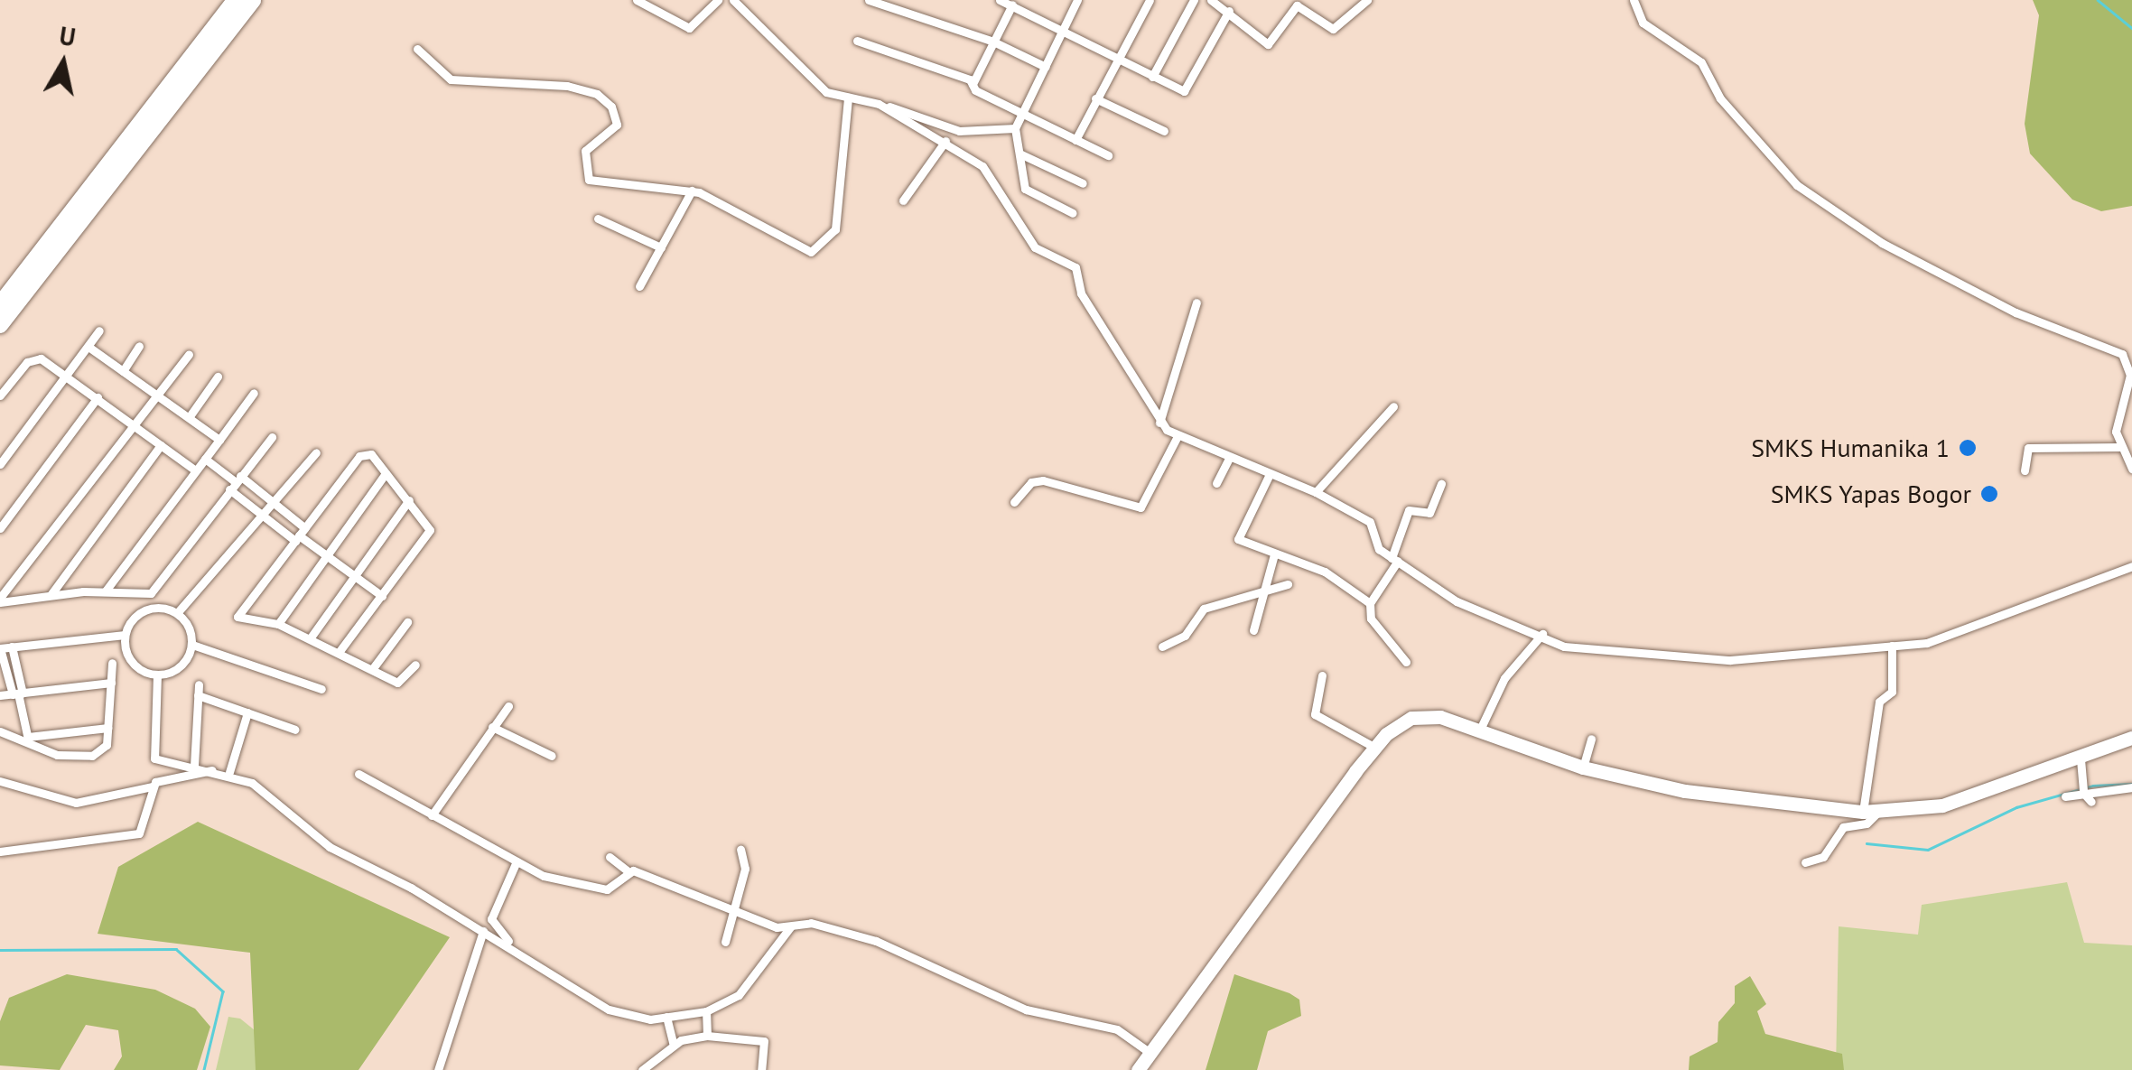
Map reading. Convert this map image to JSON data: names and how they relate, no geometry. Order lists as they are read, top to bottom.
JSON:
{
  "places": ["SMKS Humanika 1", "SMKS Yapas Bogor"],
  "north": "top"
}
